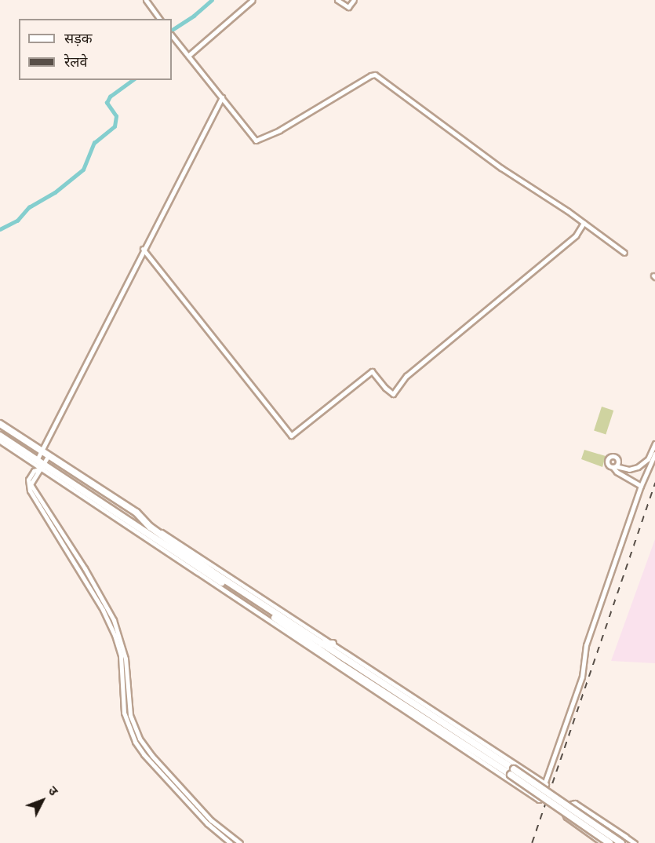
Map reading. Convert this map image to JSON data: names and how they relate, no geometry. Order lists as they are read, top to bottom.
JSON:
{
  "legend": ["सड़क", "रेलवे"],
  "north": "top right"
}
